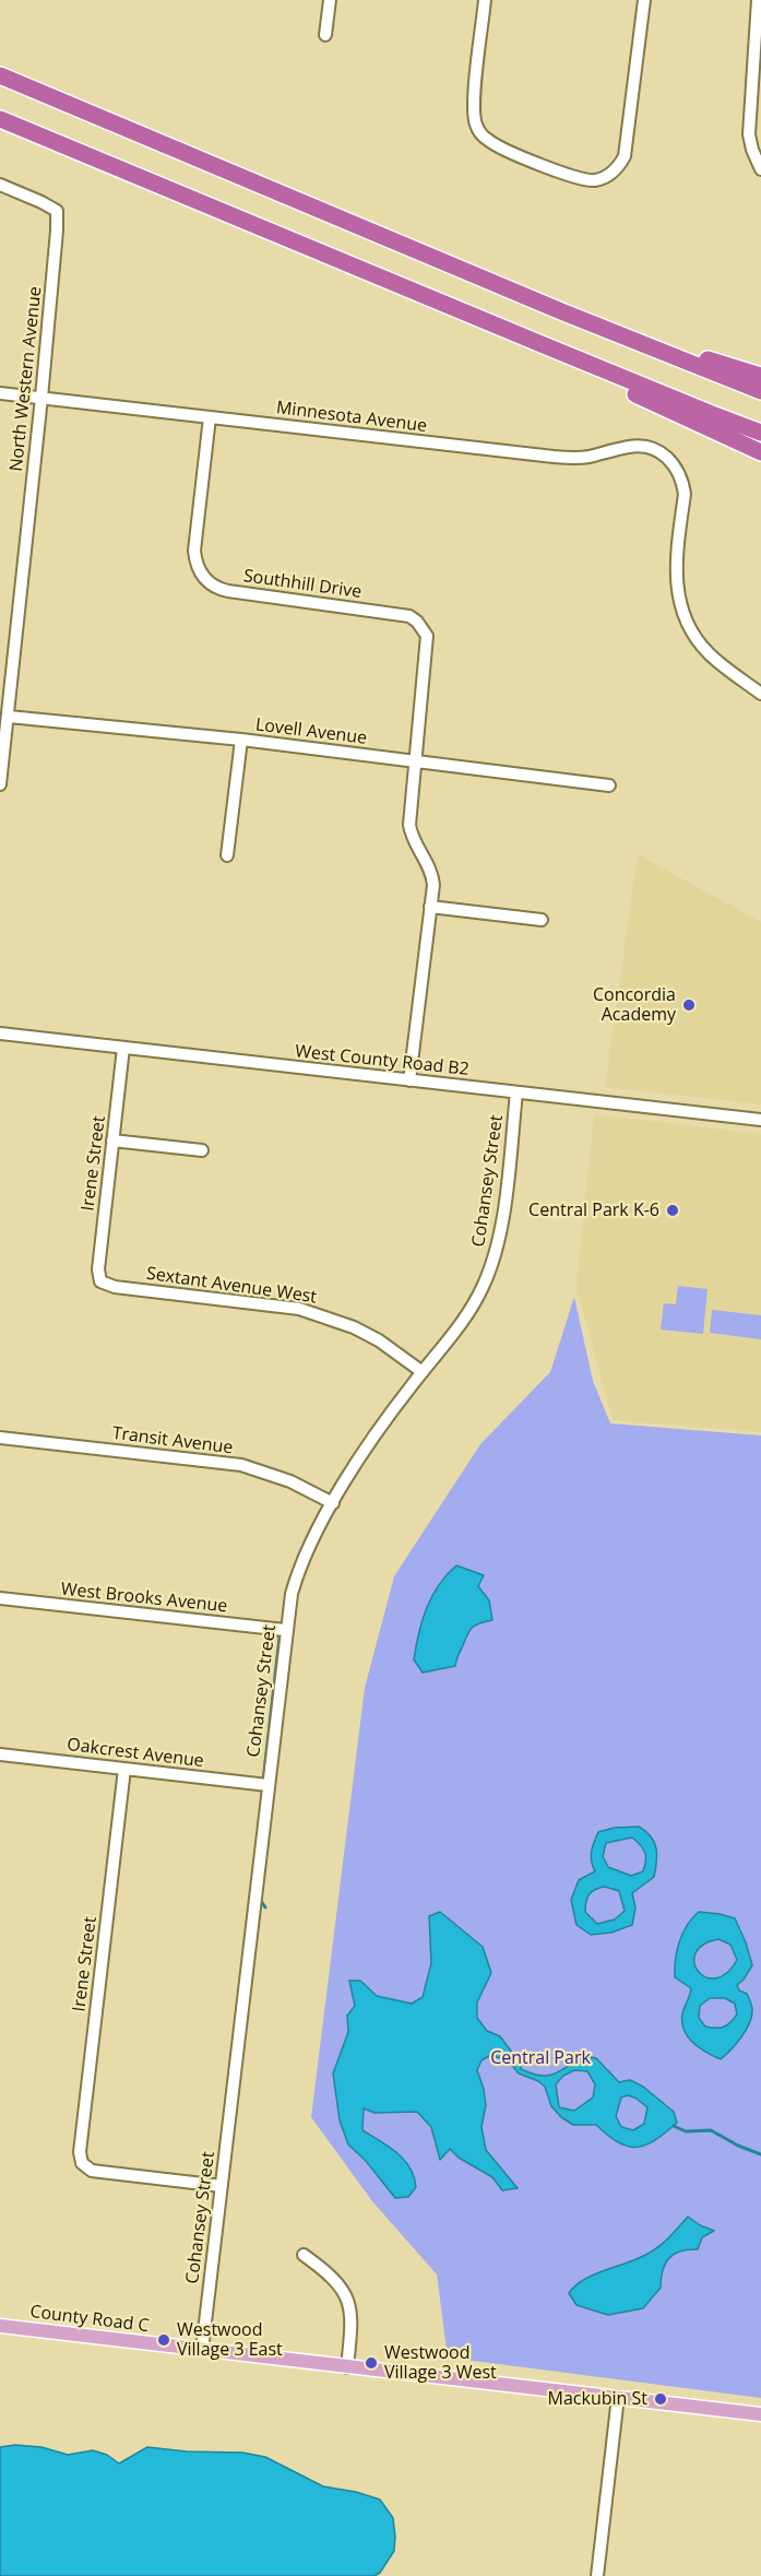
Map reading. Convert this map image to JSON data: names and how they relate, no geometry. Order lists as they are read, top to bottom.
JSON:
{
  "streets": {
    "main road": ["County Road C"],
    "street": [
      "North Western Avenue",
      "Minnesota Avenue",
      "Southhill Drive",
      "Lovell Avenue",
      "West County Road B2",
      "Irene Street",
      "Cohansey Street",
      "Sextant Avenue West",
      "Transit Avenue",
      "West Brooks Avenue",
      "Oakcrest Avenue"
    ]
  },
  "crossings": [
    ["North Western Avenue", "Minnesota Avenue"],
    ["North Western Avenue", "Lovell Avenue"],
    ["Minnesota Avenue", "Southhill Drive"],
    ["Southhill Drive", "Lovell Avenue"],
    ["West County Road B2", "Irene Street"],
    ["West County Road B2", "Cohansey Street"],
    ["Irene Street", "Cohansey Street"],
    ["Irene Street", "Sextant Avenue West"],
    ["Irene Street", "Oakcrest Avenue"],
    ["Cohansey Street", "Sextant Avenue West"],
    ["Cohansey Street", "Transit Avenue"],
    ["Cohansey Street", "West Brooks Avenue"],
    ["Cohansey Street", "Oakcrest Avenue"],
    ["Cohansey Street", "County Road C"]
  ],
  "parks": ["Central Park"],
  "places": [
    "Concordia Academy",
    "Central Park K-6",
    "Westwood Village 3 East",
    "Westwood Village 3 West",
    "Mackubin St"
  ]
}
